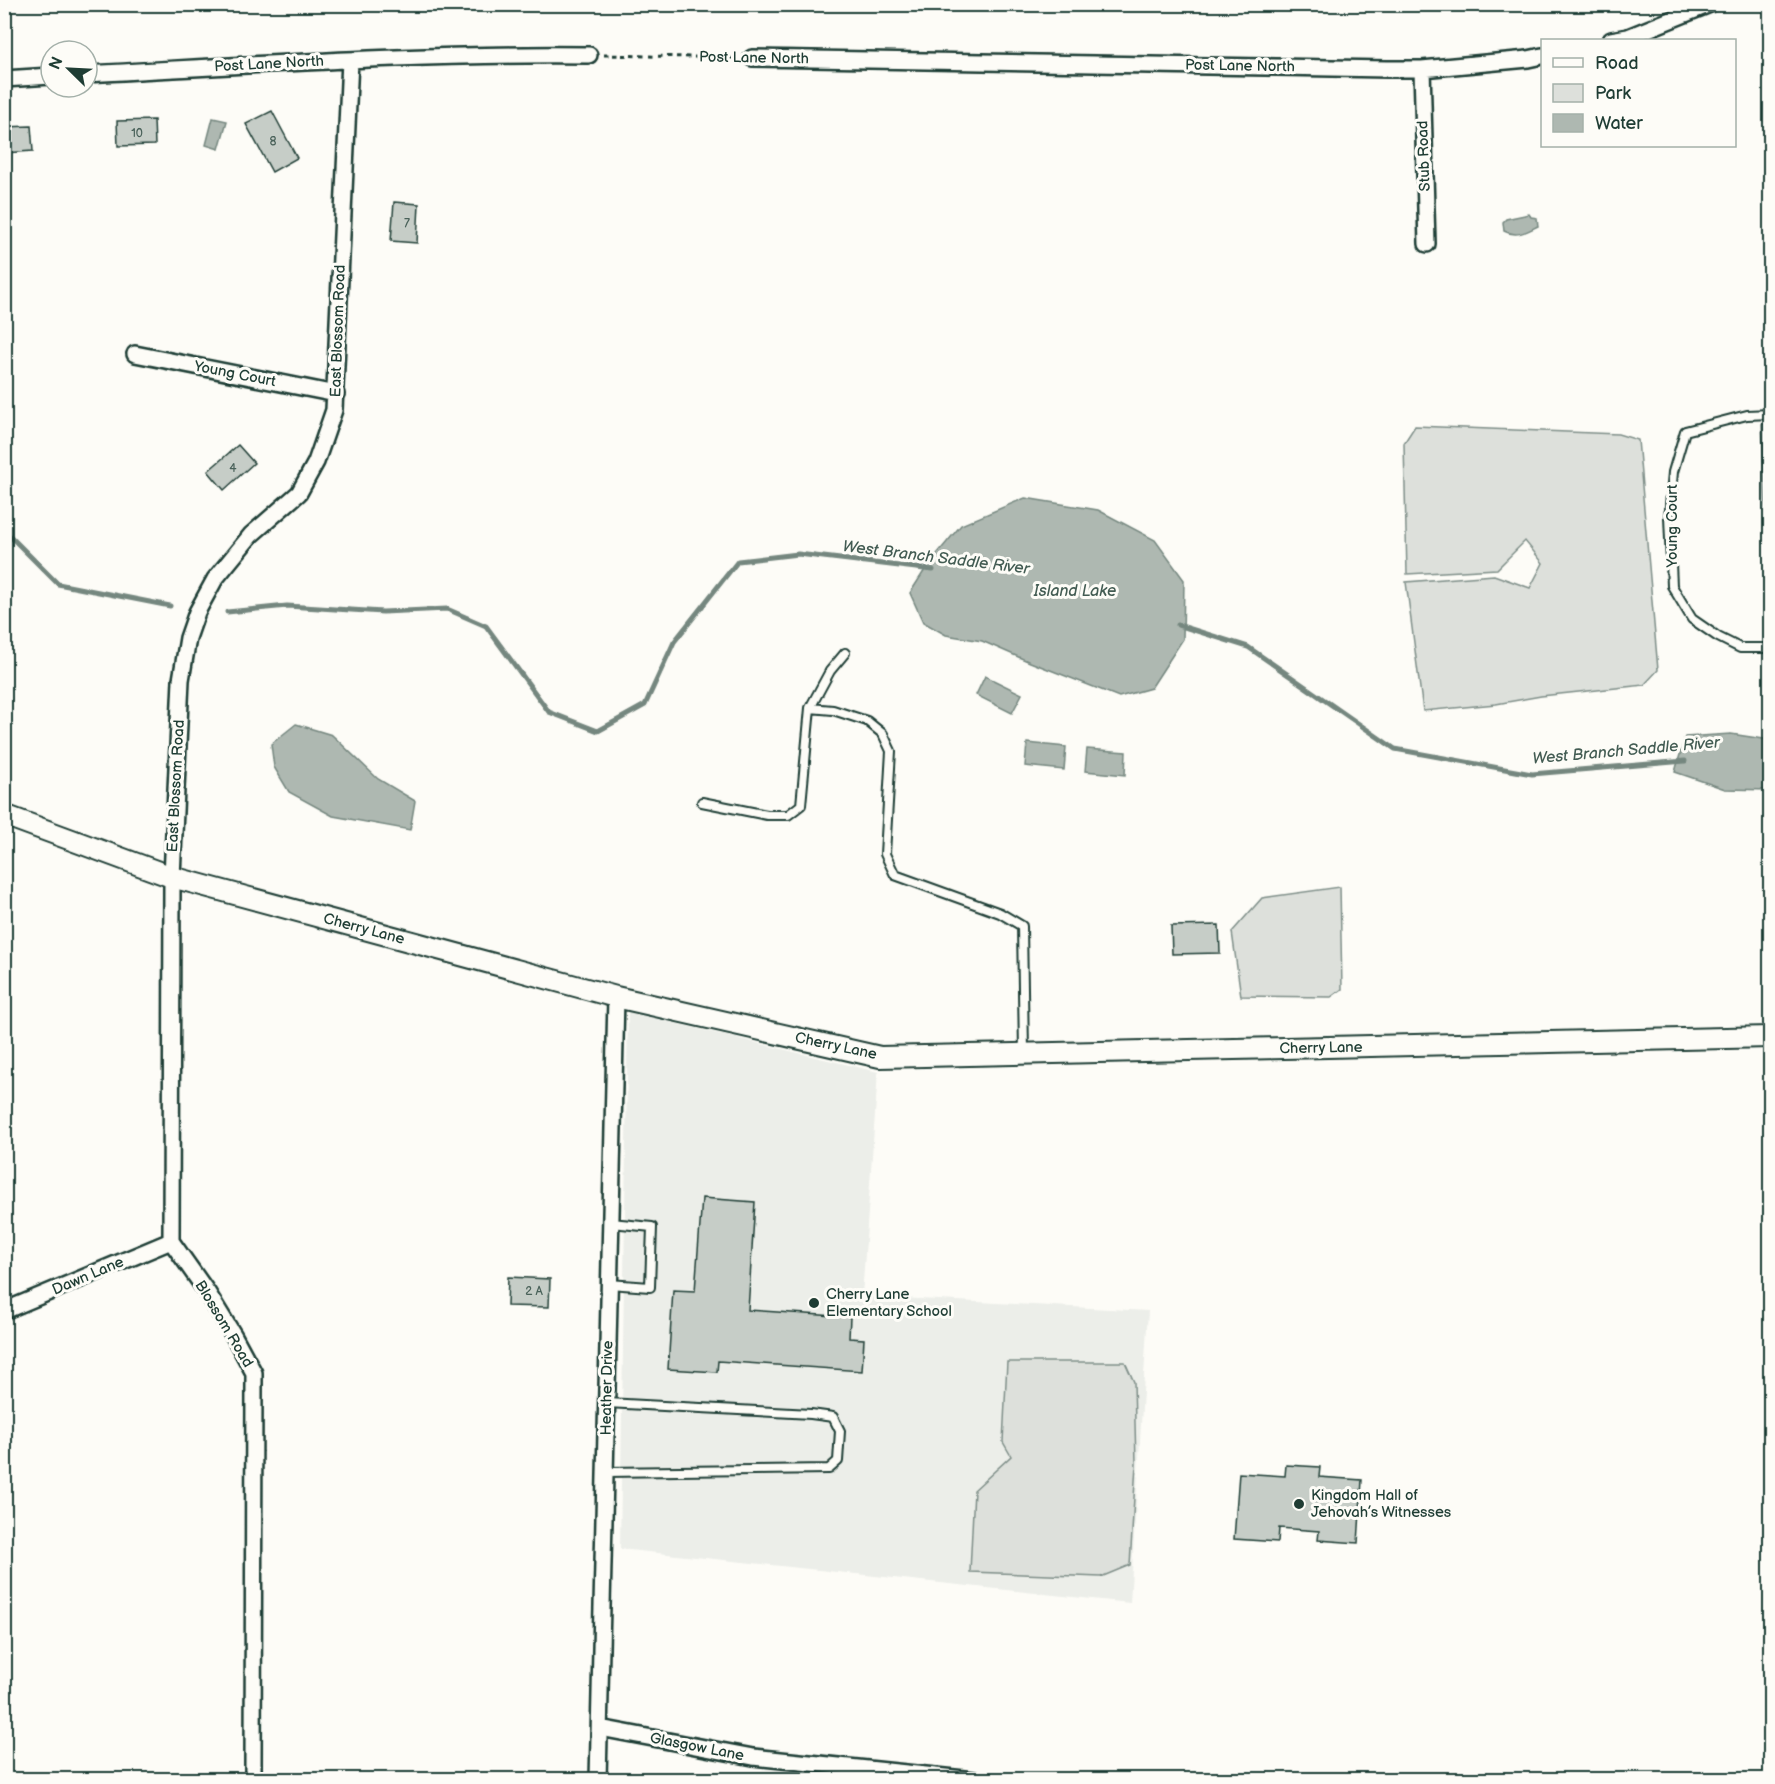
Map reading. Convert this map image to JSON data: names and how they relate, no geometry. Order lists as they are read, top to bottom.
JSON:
{
  "streets": {
    "street": [
      "Post Lane North",
      "Stub Road",
      "East Blossom Road",
      "Young Court",
      "Cherry Lane",
      "Dawn Lane",
      "Blossom Road",
      "Heather Drive",
      "Glasgow Lane"
    ]
  },
  "crossings": [
    ["Post Lane North", "Stub Road"],
    ["Post Lane North", "East Blossom Road"],
    ["East Blossom Road", "Young Court"],
    ["East Blossom Road", "Cherry Lane"],
    ["Cherry Lane", "Heather Drive"],
    ["Dawn Lane", "Blossom Road"],
    ["Heather Drive", "Glasgow Lane"]
  ],
  "water": ["West Branch Saddle River", "Island Lake"],
  "places": ["Cherry Lane Elementary School", "Kingdom Hall of Jehovah’s Witnesses"],
  "house_numbers": [
    "10",
    "8",
    "7",
    "4",
    "2 A"
  ],
  "legend": ["Road", "Park", "Water"],
  "north": "top left"
}
